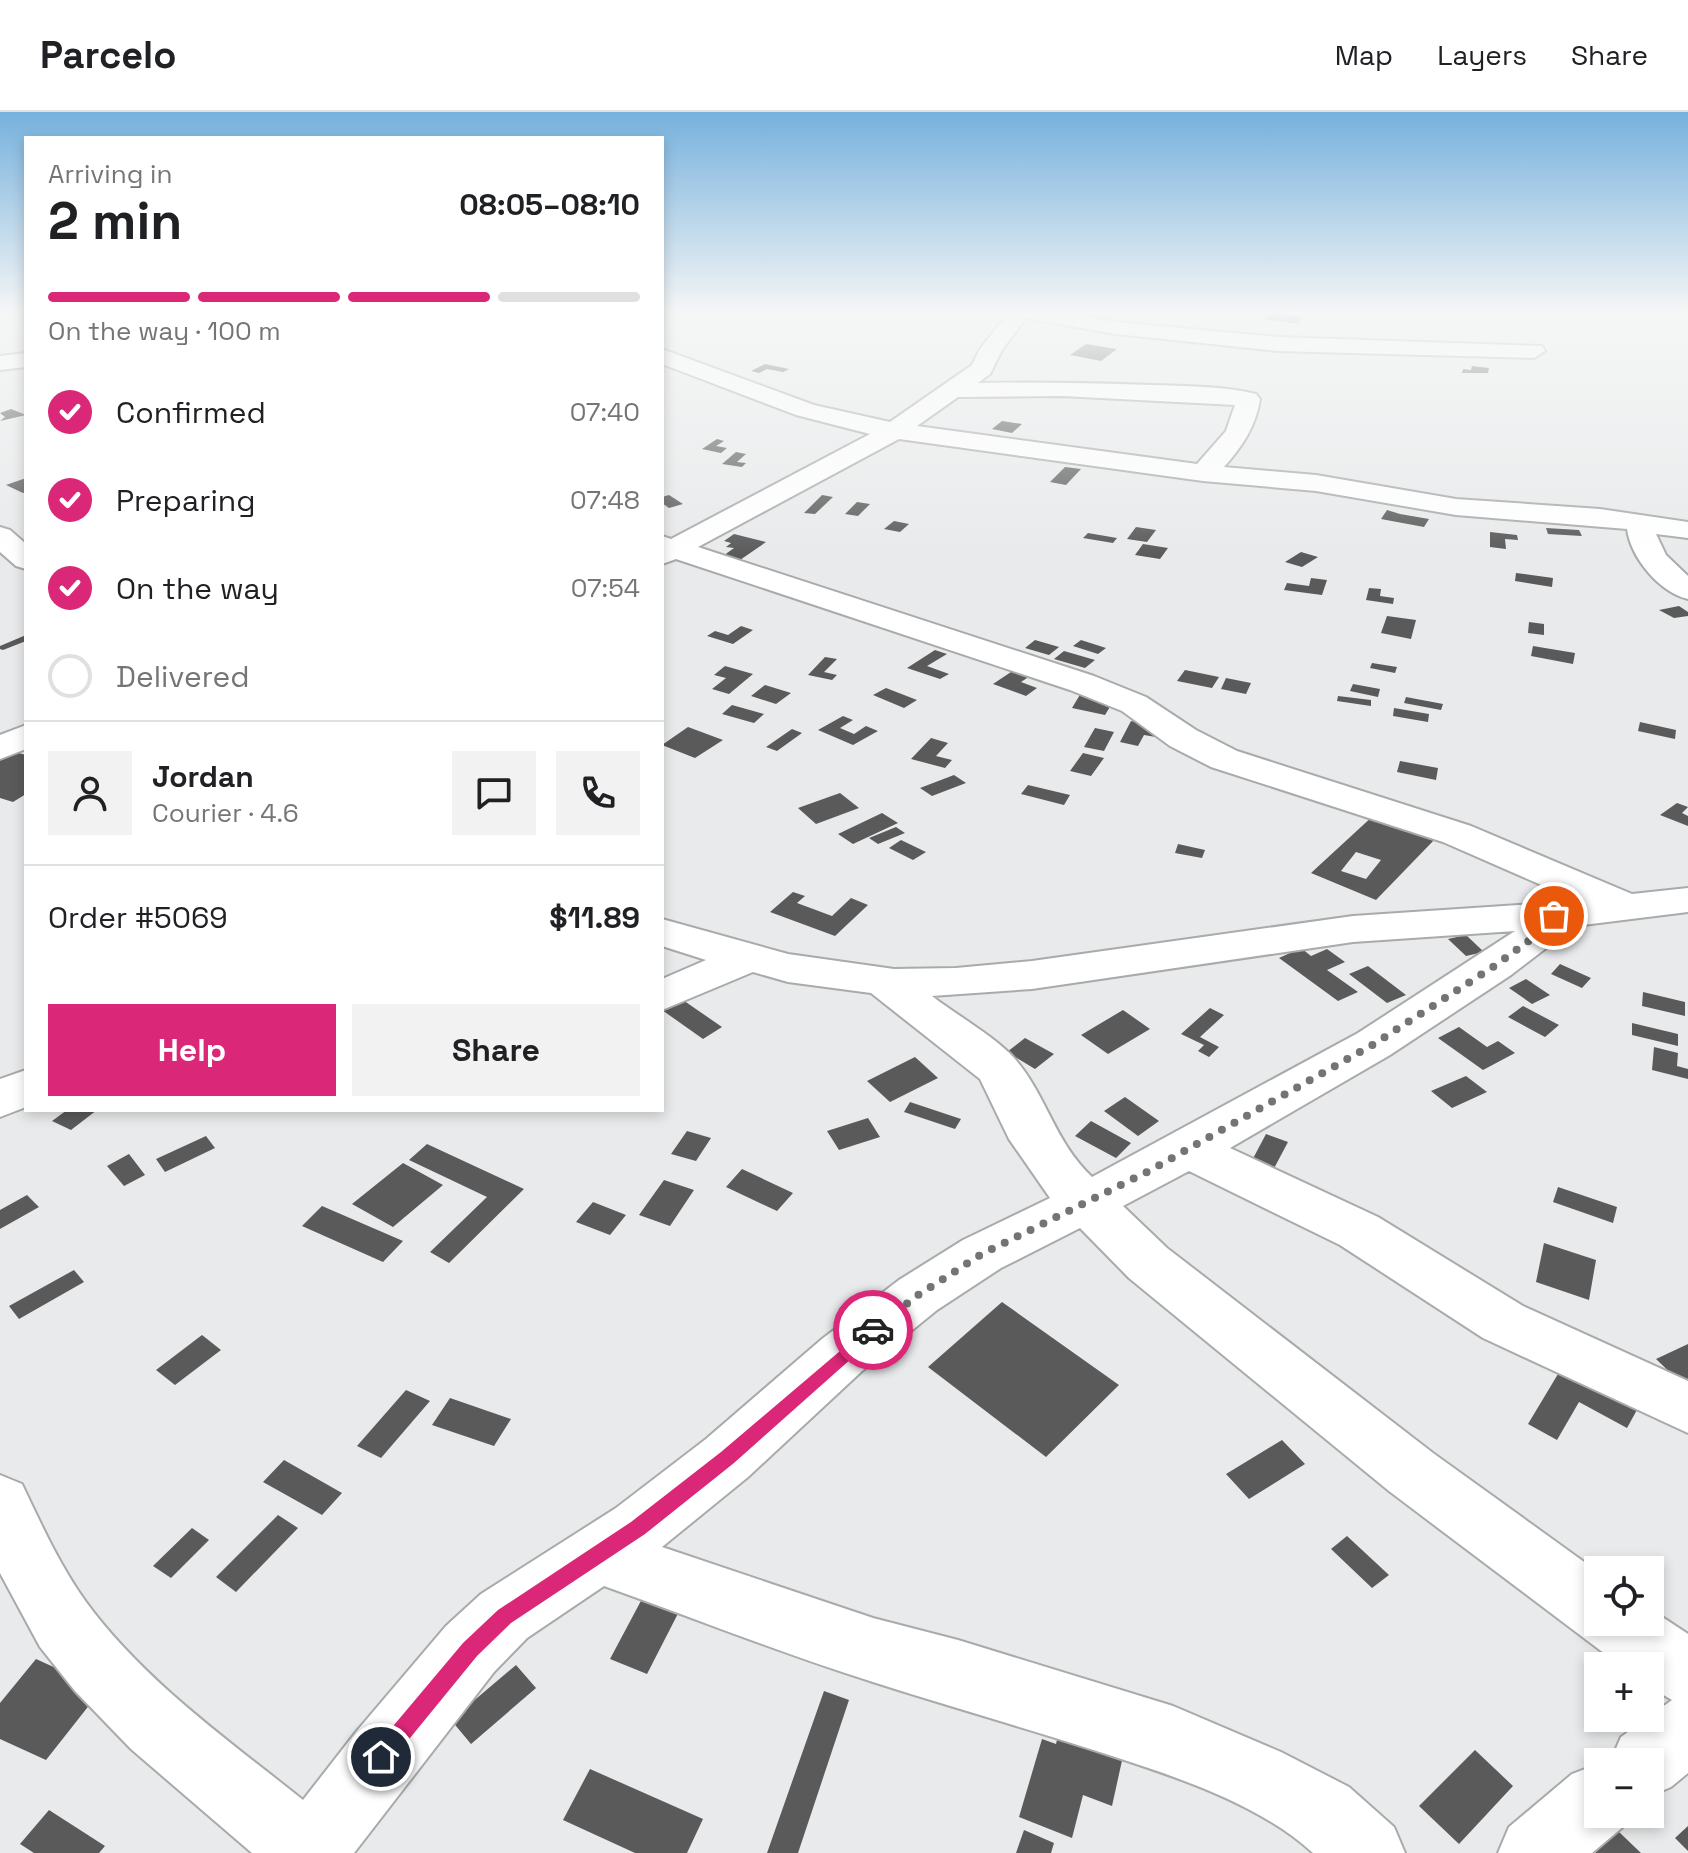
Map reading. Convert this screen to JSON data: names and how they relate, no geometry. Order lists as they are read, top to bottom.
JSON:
{
  "page": {
    "header": "Parcelo",
    "nav": ["Map", "Layers", "Share"],
    "heading": ["2 min", "Arriving in", "08:05–08:10"],
    "panel": [
      "Jordan",
      "Courier · 4.6",
      "Order #5069",
      "$11.89"
    ],
    "bar": "On the way · 100 m",
    "list": [
      ["Confirmed", "07:40"],
      ["Preparing", "07:48"],
      ["On the way", "07:54"],
      "Delivered"
    ],
    "buttons": ["Help", "Share"],
    "map_buttons": ["+", "−"]
  }
}
